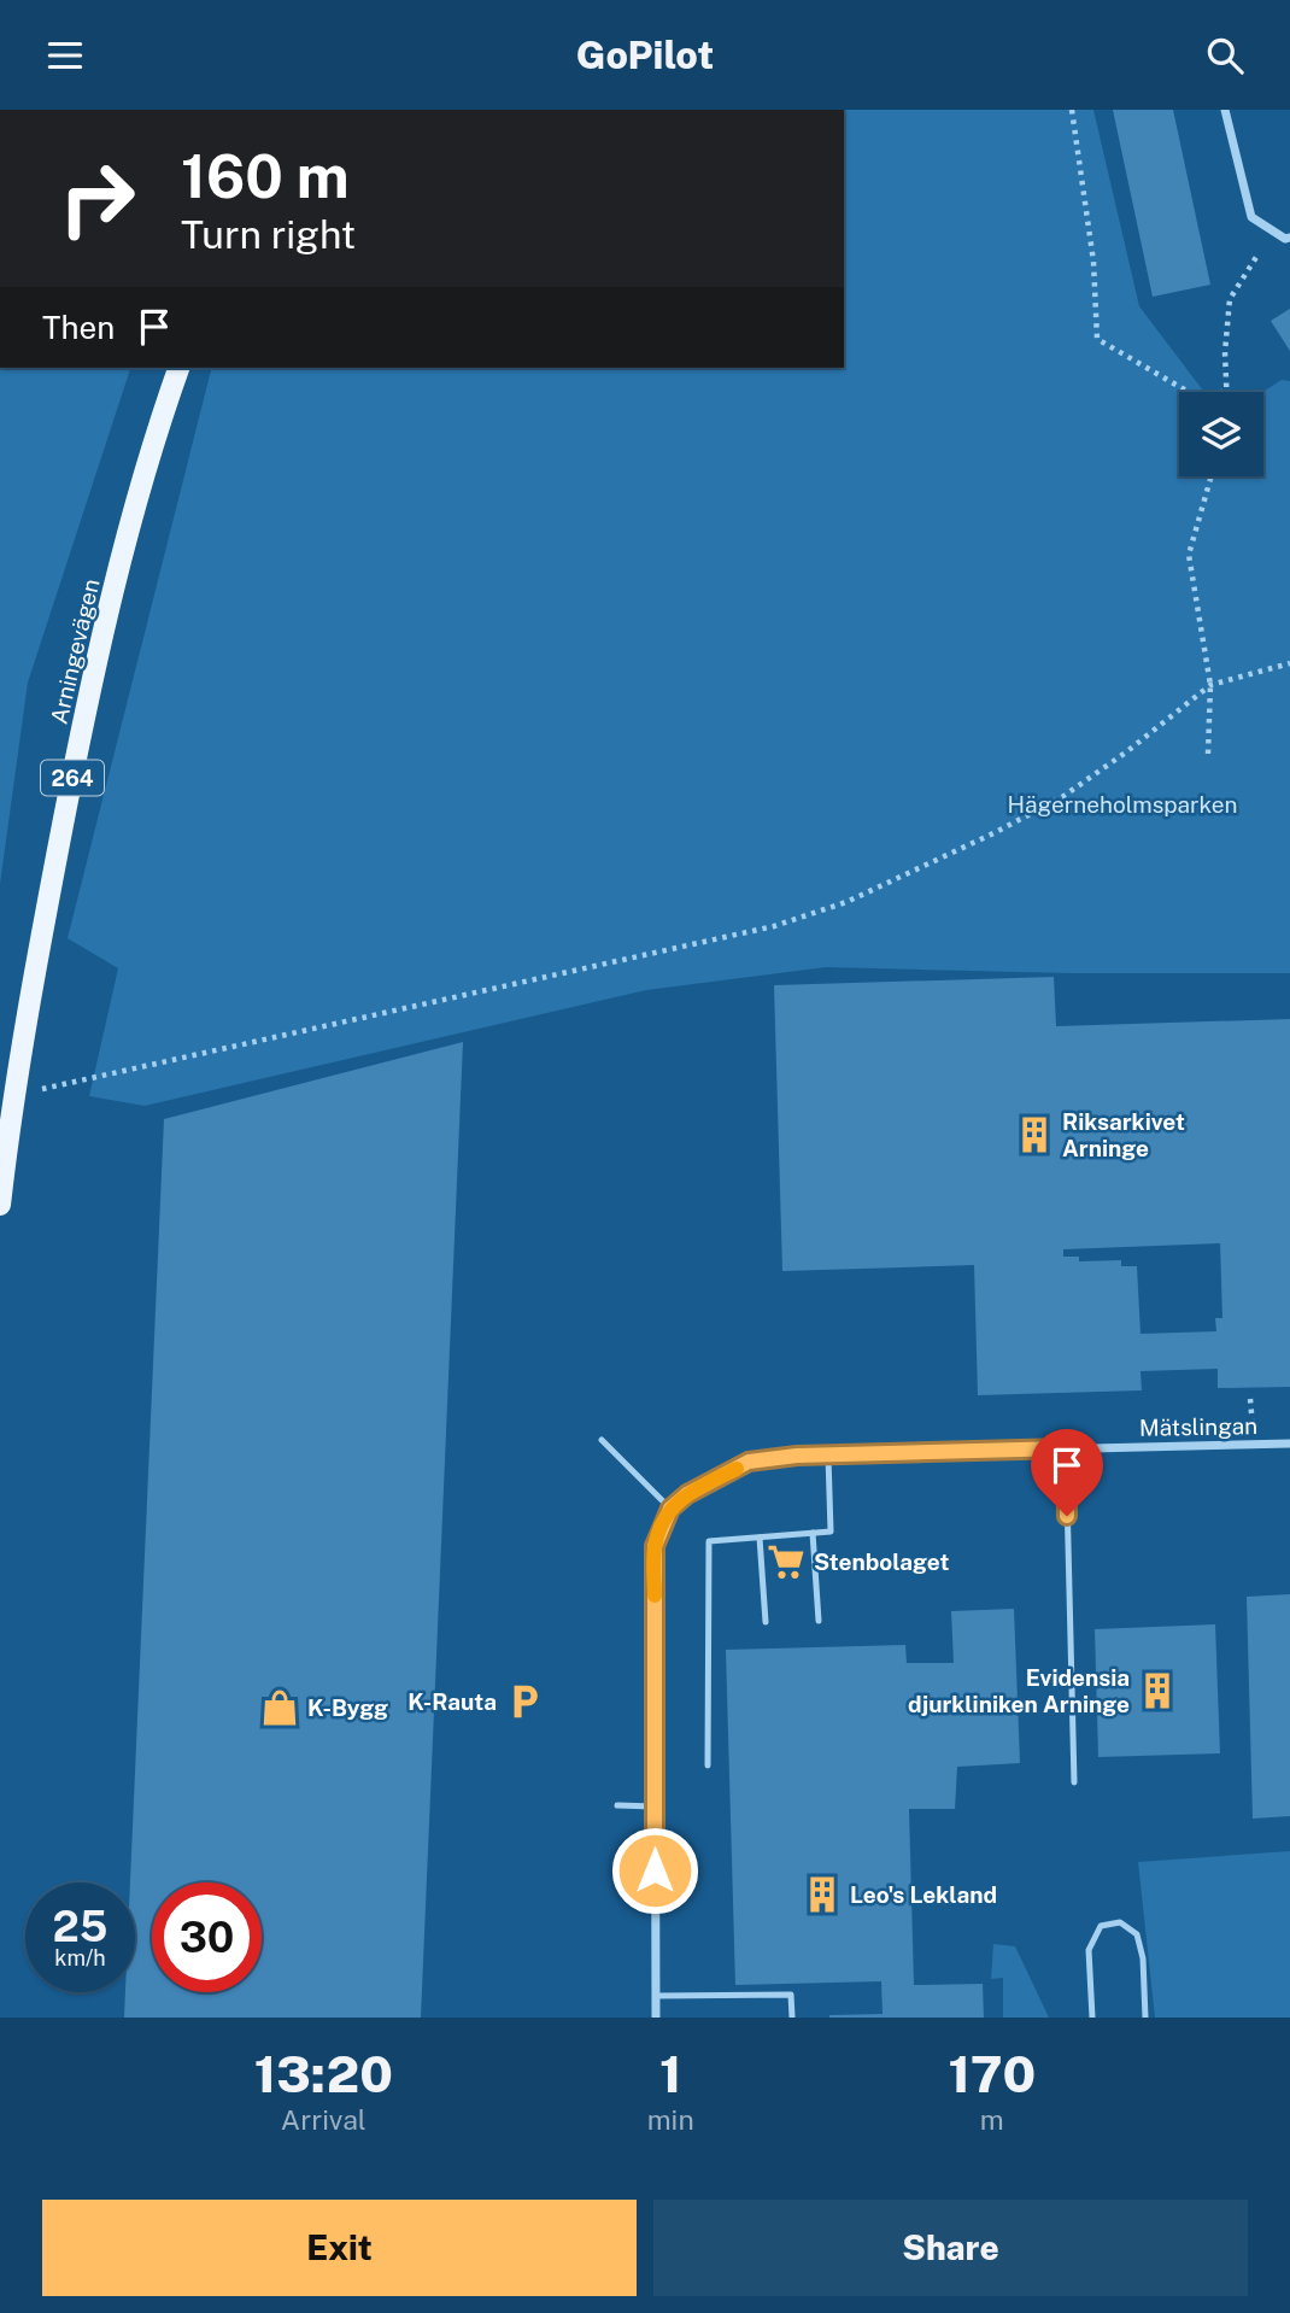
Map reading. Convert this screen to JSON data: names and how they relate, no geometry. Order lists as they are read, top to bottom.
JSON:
{
  "streets": {
    "main road": ["Arningevägen", "264"],
    "street": ["Mätslingan"]
  },
  "parks": ["Hägerneholmsparken"],
  "places": {
    "building": ["Riksarkivet Arninge", "Evidensia djurkliniken Arninge", "Leo's Lekland"],
    "supermarket": ["Stenbolaget"],
    "parking": ["K-Rauta"],
    "shop": ["K-Bygg"]
  },
  "page": {
    "header": "GoPilot",
    "turn": ["160 m", "Turn right"],
    "then": "Then",
    "speed": "25 km/h",
    "limit": "30",
    "eta": [
      "13:20",
      "Arrival",
      "1",
      "min",
      "170",
      "m"
    ],
    "buttons": ["Exit", "Share"]
  }
}
